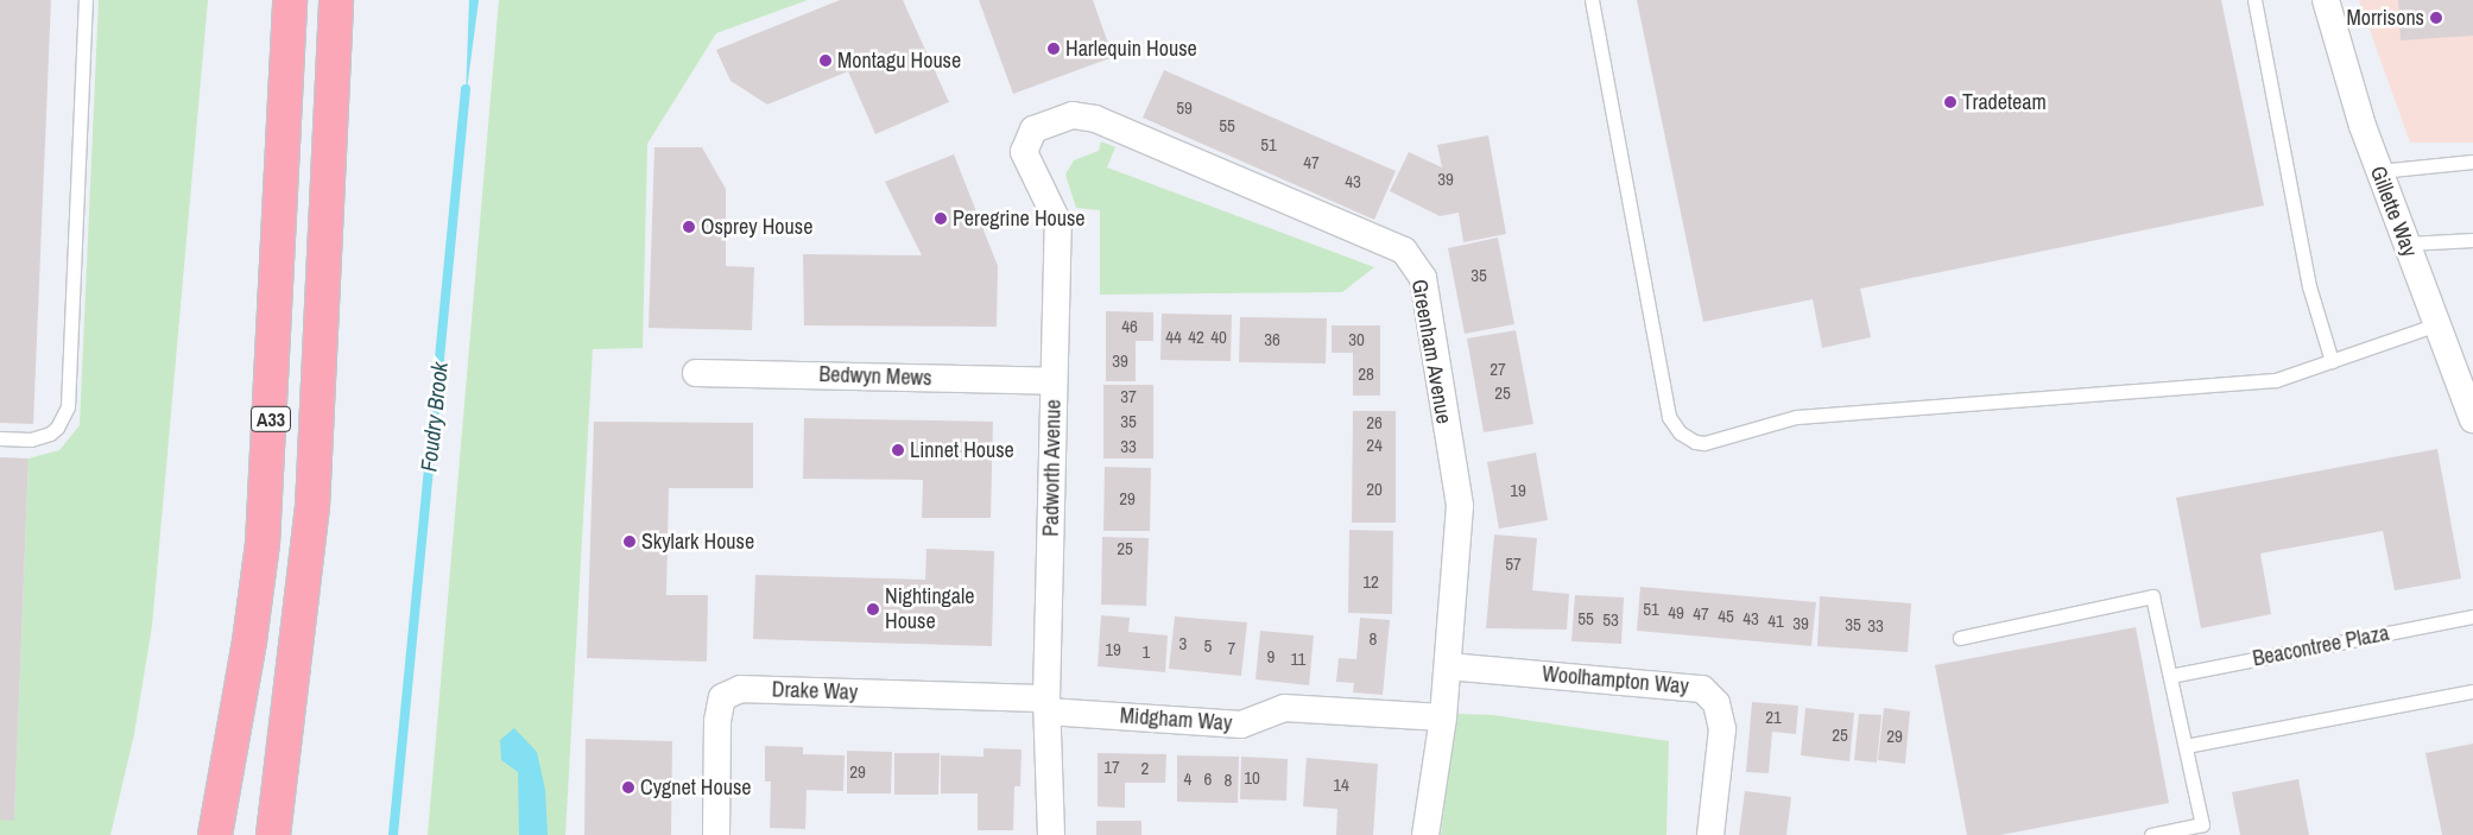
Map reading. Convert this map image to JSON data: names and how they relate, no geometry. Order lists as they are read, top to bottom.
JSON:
{
  "streets": {
    "highway": ["A33"],
    "street": [
      "Gillette Way",
      "Greenham Avenue",
      "Bedwyn Mews",
      "Padworth Avenue",
      "Woolhampton Way",
      "Drake Way",
      "Midgham Way"
    ],
    "lane": ["Beacontree Plaza"]
  },
  "crossings": [
    ["Greenham Avenue", "Padworth Avenue"],
    ["Greenham Avenue", "Woolhampton Way"],
    ["Greenham Avenue", "Midgham Way"],
    ["Bedwyn Mews", "Padworth Avenue"],
    ["Padworth Avenue", "Drake Way"],
    ["Padworth Avenue", "Midgham Way"],
    ["Drake Way", "Midgham Way"]
  ],
  "water": ["Foudry Brook"],
  "places": [
    "Morrisons",
    "Harlequin House",
    "Montagu House",
    "Tradeteam",
    "Peregrine House",
    "Osprey House",
    "Linnet House",
    "Skylark House",
    "Nightingale House",
    "Cygnet House"
  ],
  "house_numbers": [
    "59",
    "55",
    "51",
    "47",
    "39",
    "43",
    "35",
    "46",
    "44",
    "42",
    "40",
    "36",
    "30",
    "39",
    "27",
    "28",
    "25",
    "37",
    "35",
    "26",
    "24",
    "33",
    "20",
    "19",
    "29",
    "25",
    "57",
    "12",
    "51",
    "49",
    "47",
    "45",
    "55",
    "43",
    "53",
    "41",
    "39",
    "35",
    "33",
    "8",
    "3",
    "5",
    "7",
    "19",
    "1",
    "9",
    "11",
    "21",
    "25",
    "29",
    "17",
    "2",
    "29",
    "10",
    "4",
    "6",
    "8",
    "14"
  ]
}
